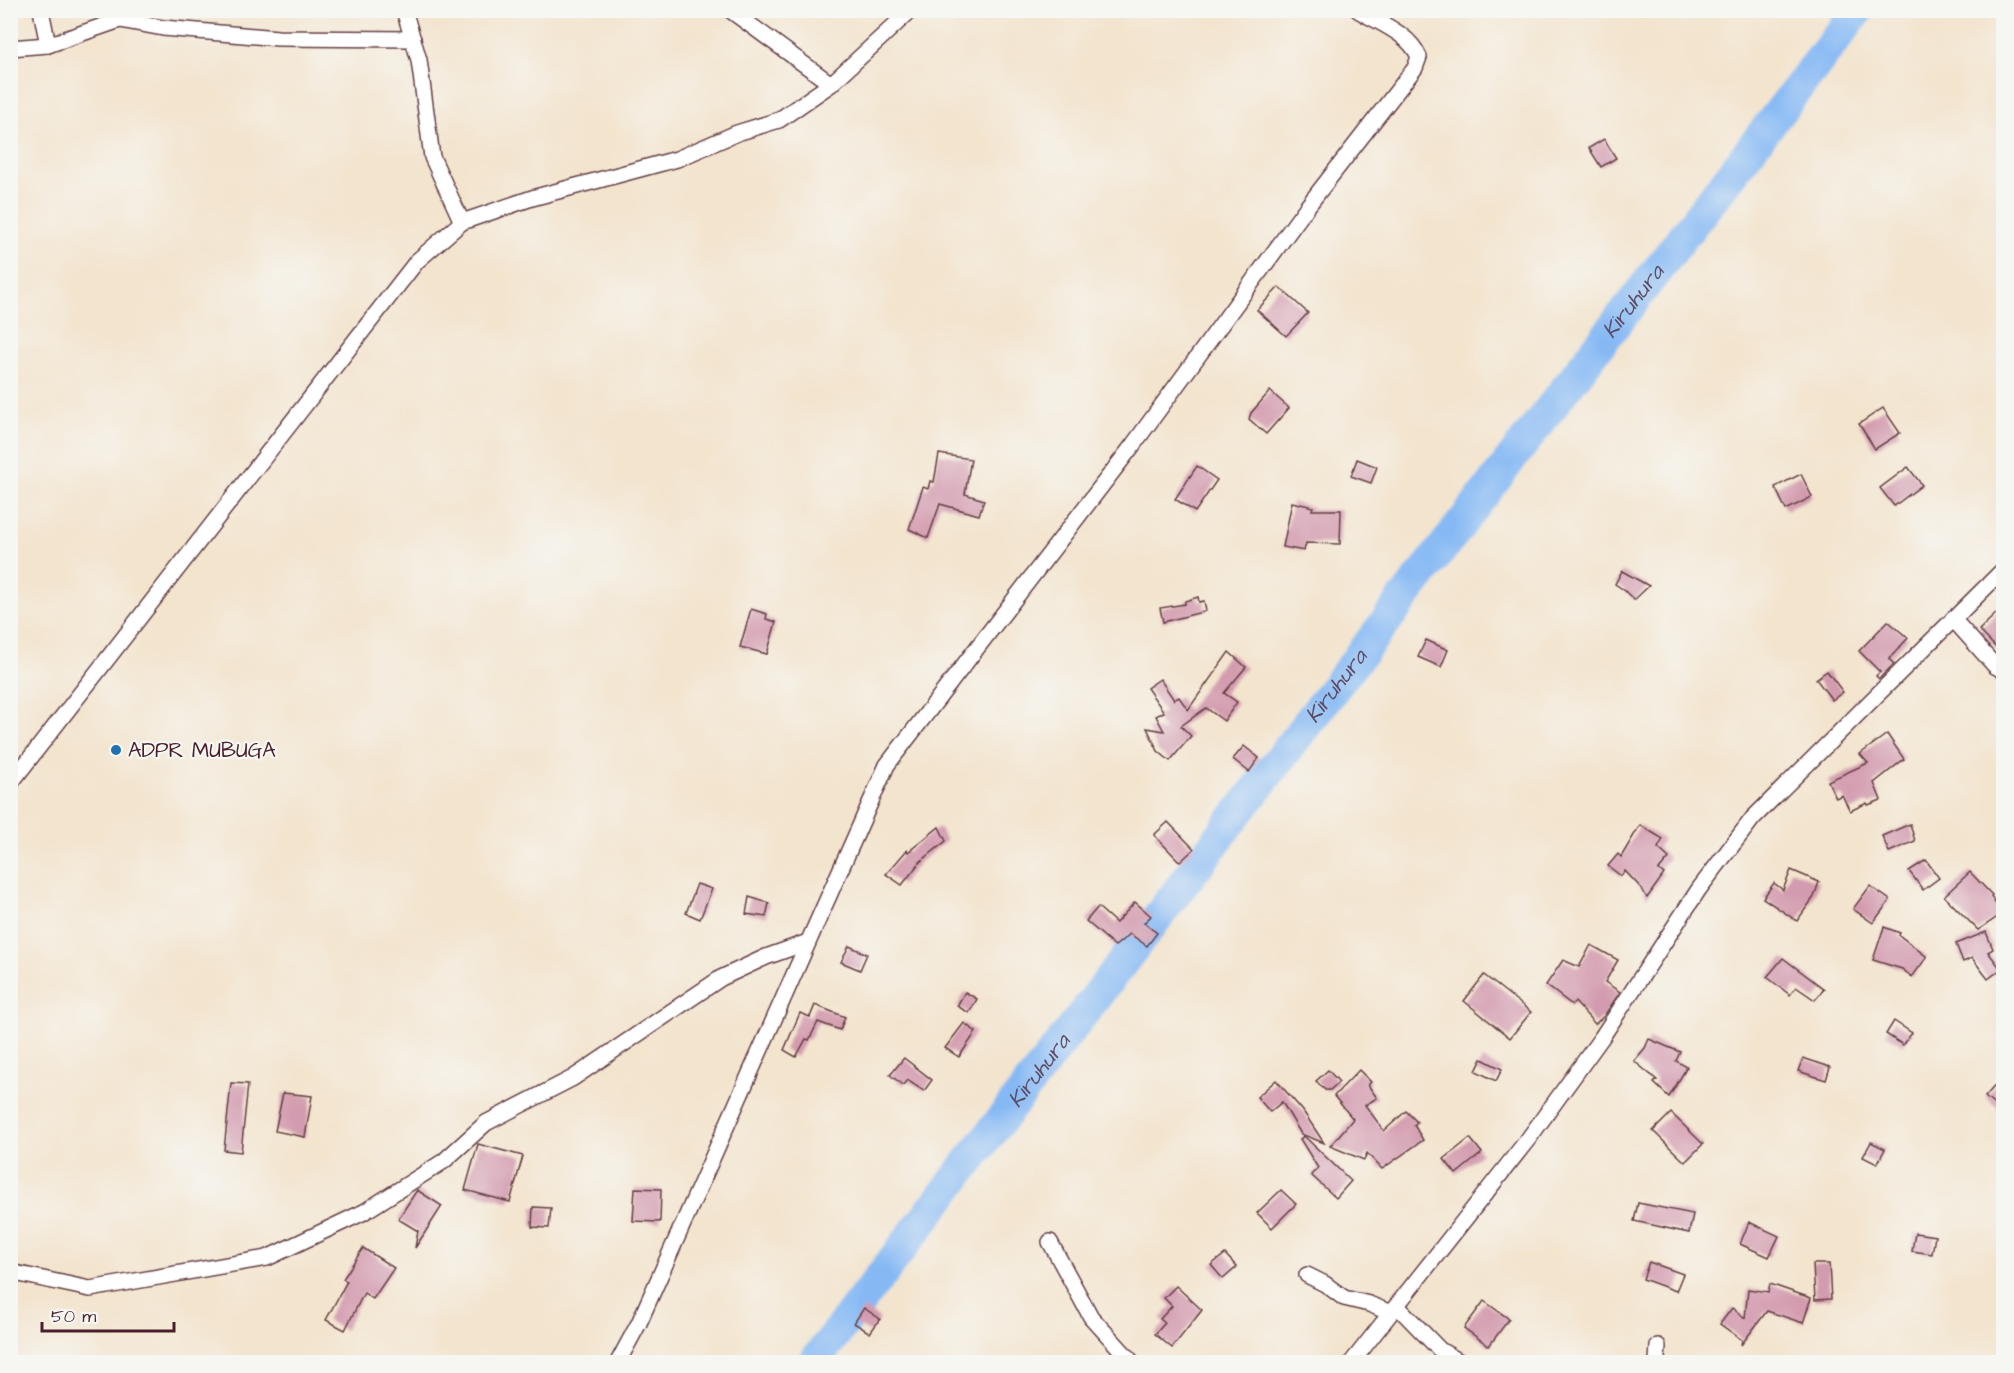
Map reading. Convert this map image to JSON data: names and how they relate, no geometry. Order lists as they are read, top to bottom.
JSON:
{
  "water": ["Kiruhura"],
  "places": ["ADPR MUBUGA"],
  "scale_bar": "50 m"
}
